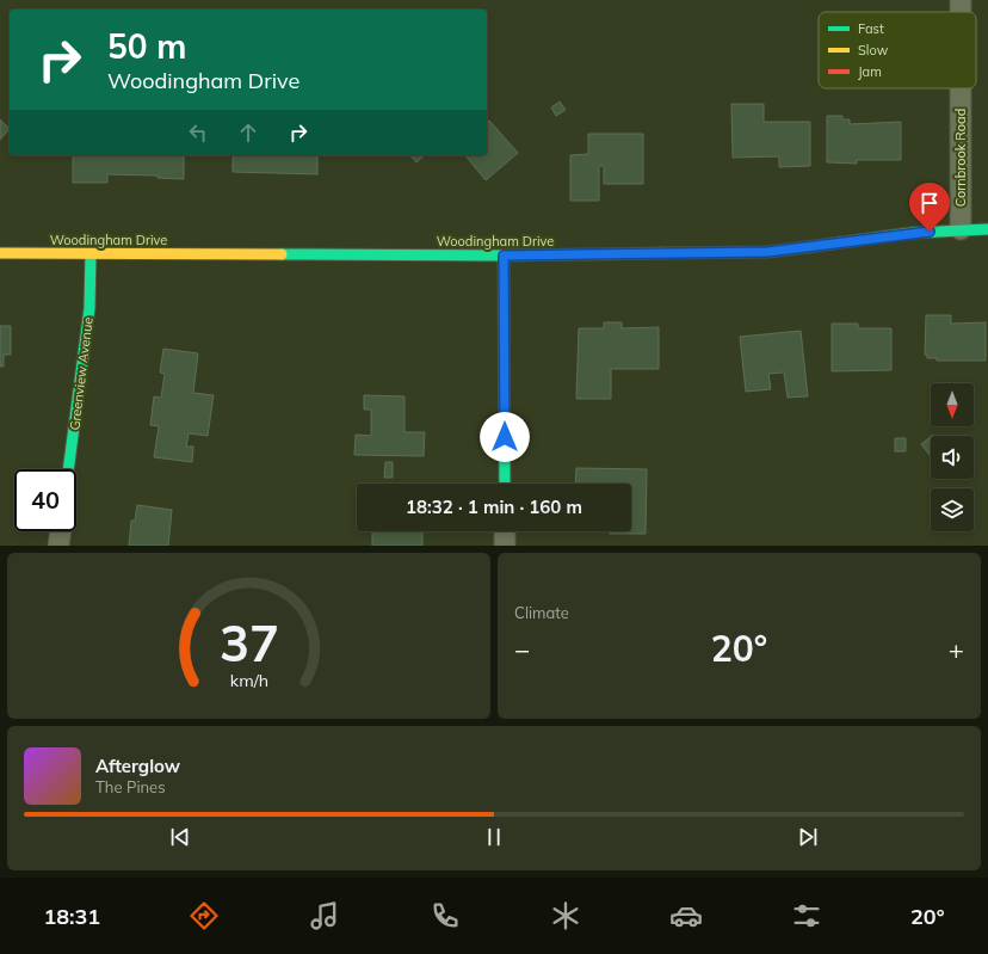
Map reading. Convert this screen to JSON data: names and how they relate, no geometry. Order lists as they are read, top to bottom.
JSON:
{
  "streets": {
    "street": ["Cornbrook Road", "Woodingham Drive", "Greenview Avenue"]
  },
  "crossings": [
    ["Cornbrook Road", "Woodingham Drive"],
    ["Woodingham Drive", "Greenview Avenue"]
  ],
  "legend": ["Fast", "Slow", "Jam"],
  "north": "bottom",
  "page": {
    "turn": ["50 m", "Woodingham Drive"],
    "limit": "40",
    "trip": "18:32 · 1 min · 160 m",
    "tile": "Climate",
    "heat": ["−", "20°", "+"],
    "song": ["Afterglow", "The Pines"],
    "tabs": ["18:31", "20°"],
    "gauge": ["37", "km/h"]
  }
}
